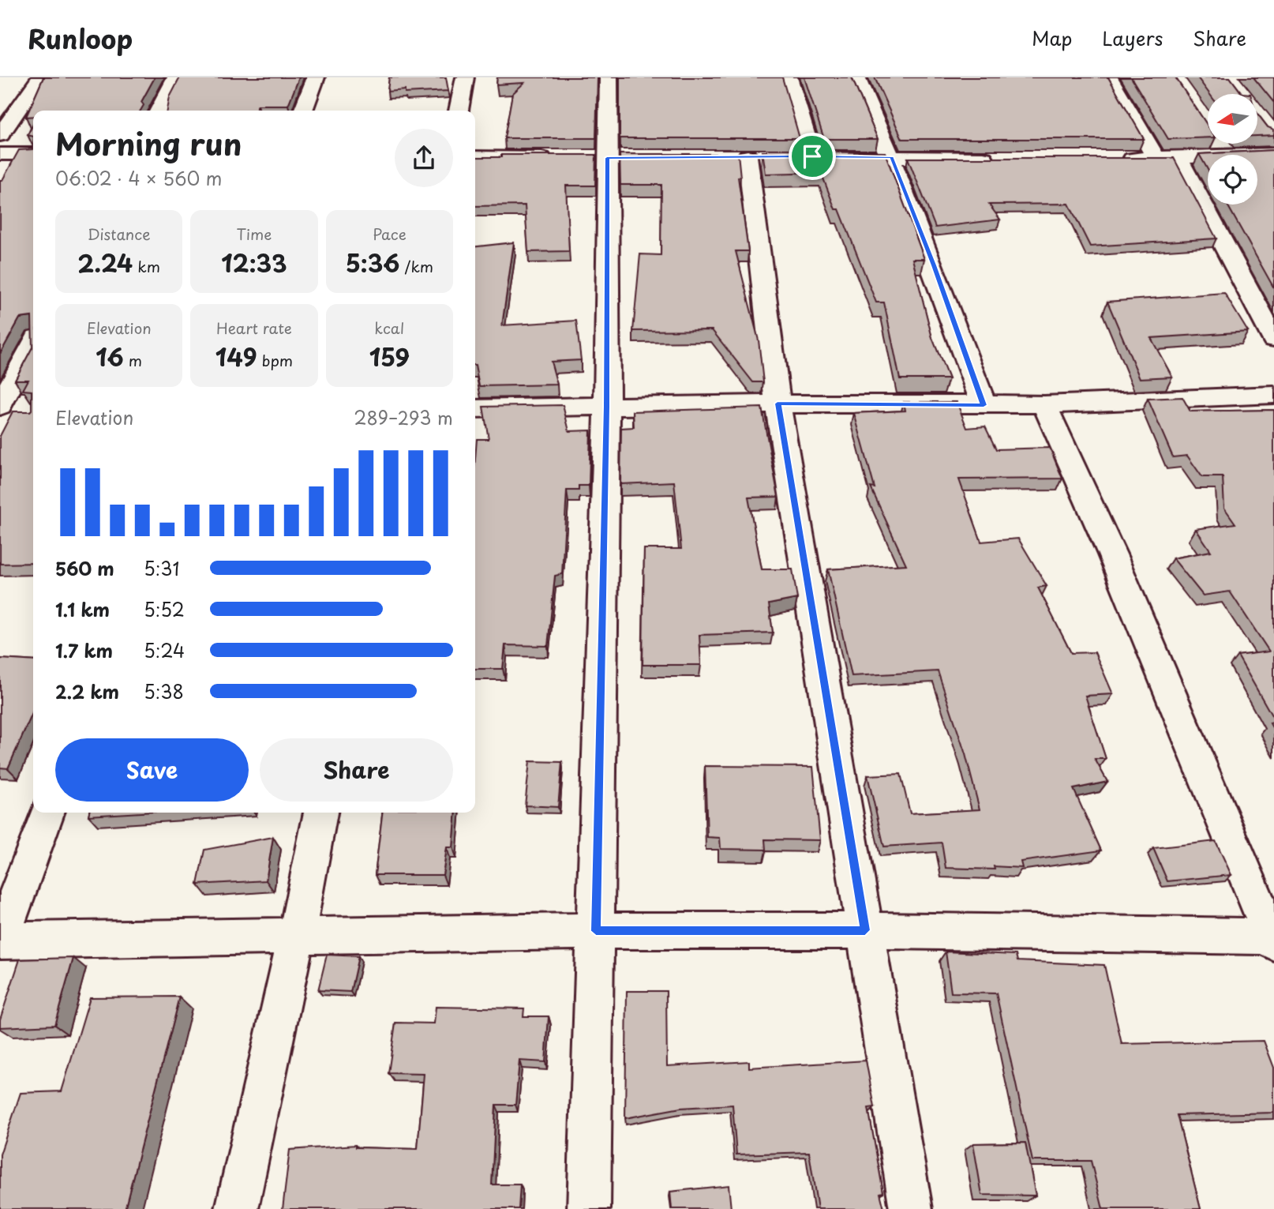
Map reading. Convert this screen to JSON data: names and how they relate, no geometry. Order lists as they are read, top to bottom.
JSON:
{
  "north": "left",
  "page": {
    "header": "Runloop",
    "nav": ["Map", "Layers", "Share"],
    "heading": ["Morning run", "06:02 · 4 × 560 m"],
    "stats": [
      ["Distance", "2.24 km"],
      ["Time", "12:33"],
      ["Pace", "5:36 /km"],
      ["Elevation", "16 m"],
      ["Heart rate", "149 bpm"],
      ["kcal", "159"]
    ],
    "chart": ["Elevation", "289–293 m"],
    "list": [
      {
        "name": "560 m",
        "note": "5:31"
      },
      {
        "name": "1.1 km",
        "note": "5:52"
      },
      {
        "name": "1.7 km",
        "note": "5:24"
      },
      {
        "name": "2.2 km",
        "note": "5:38"
      }
    ],
    "buttons": ["Save", "Share"]
  }
}
